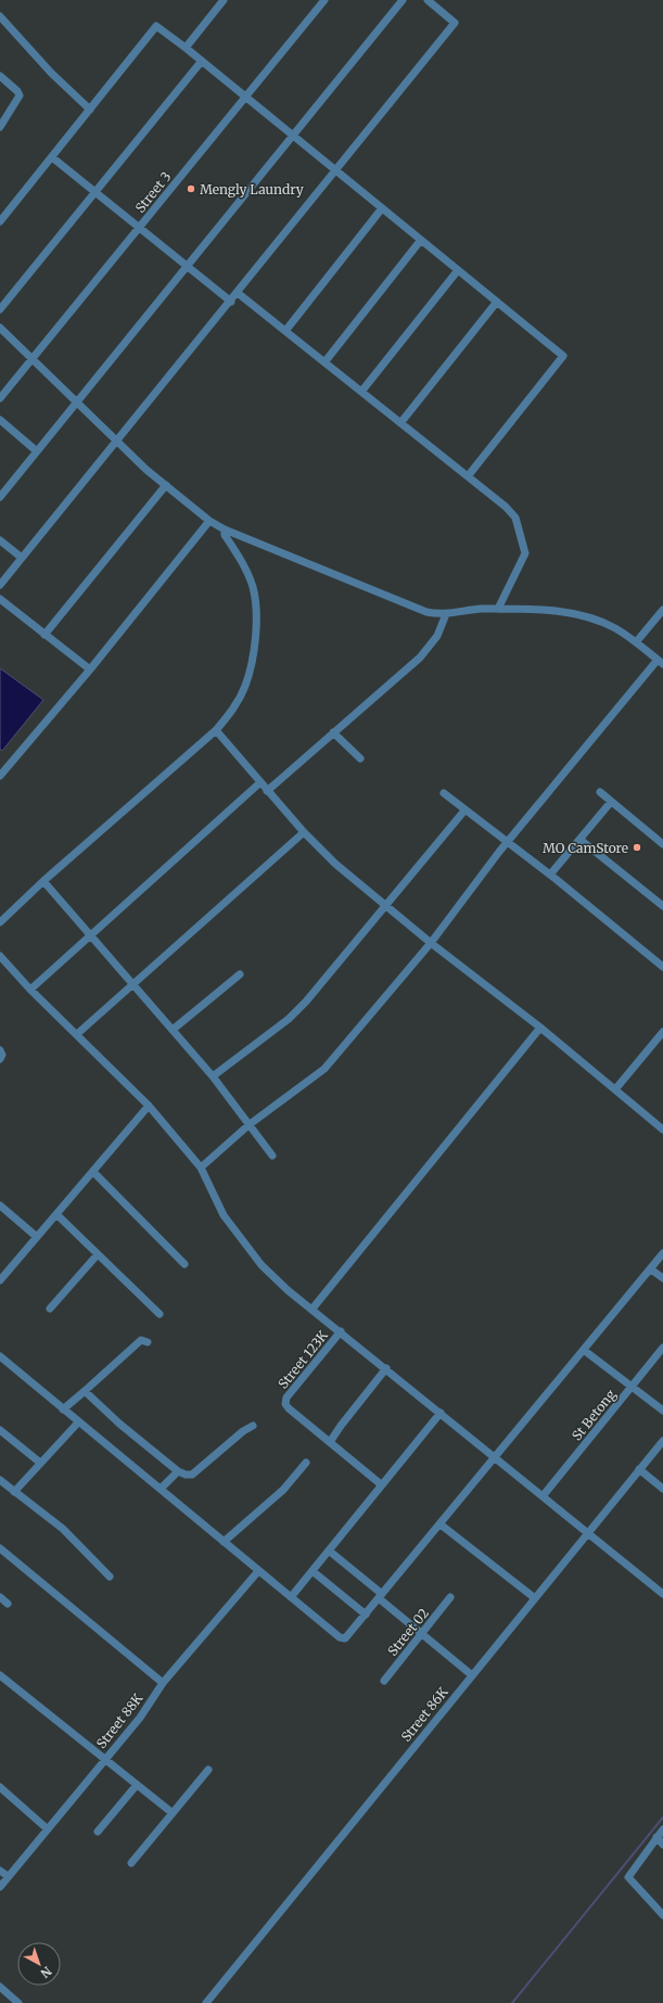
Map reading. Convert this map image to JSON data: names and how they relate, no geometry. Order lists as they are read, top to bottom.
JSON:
{
  "streets": {
    "street": [
      "Street 3",
      "Street 123K",
      "St Betong",
      "Street 02",
      "Street 86K",
      "Street 88K"
    ]
  },
  "places": ["Mengly Laundry", "MO CamStore"],
  "north": "bottom right"
}
